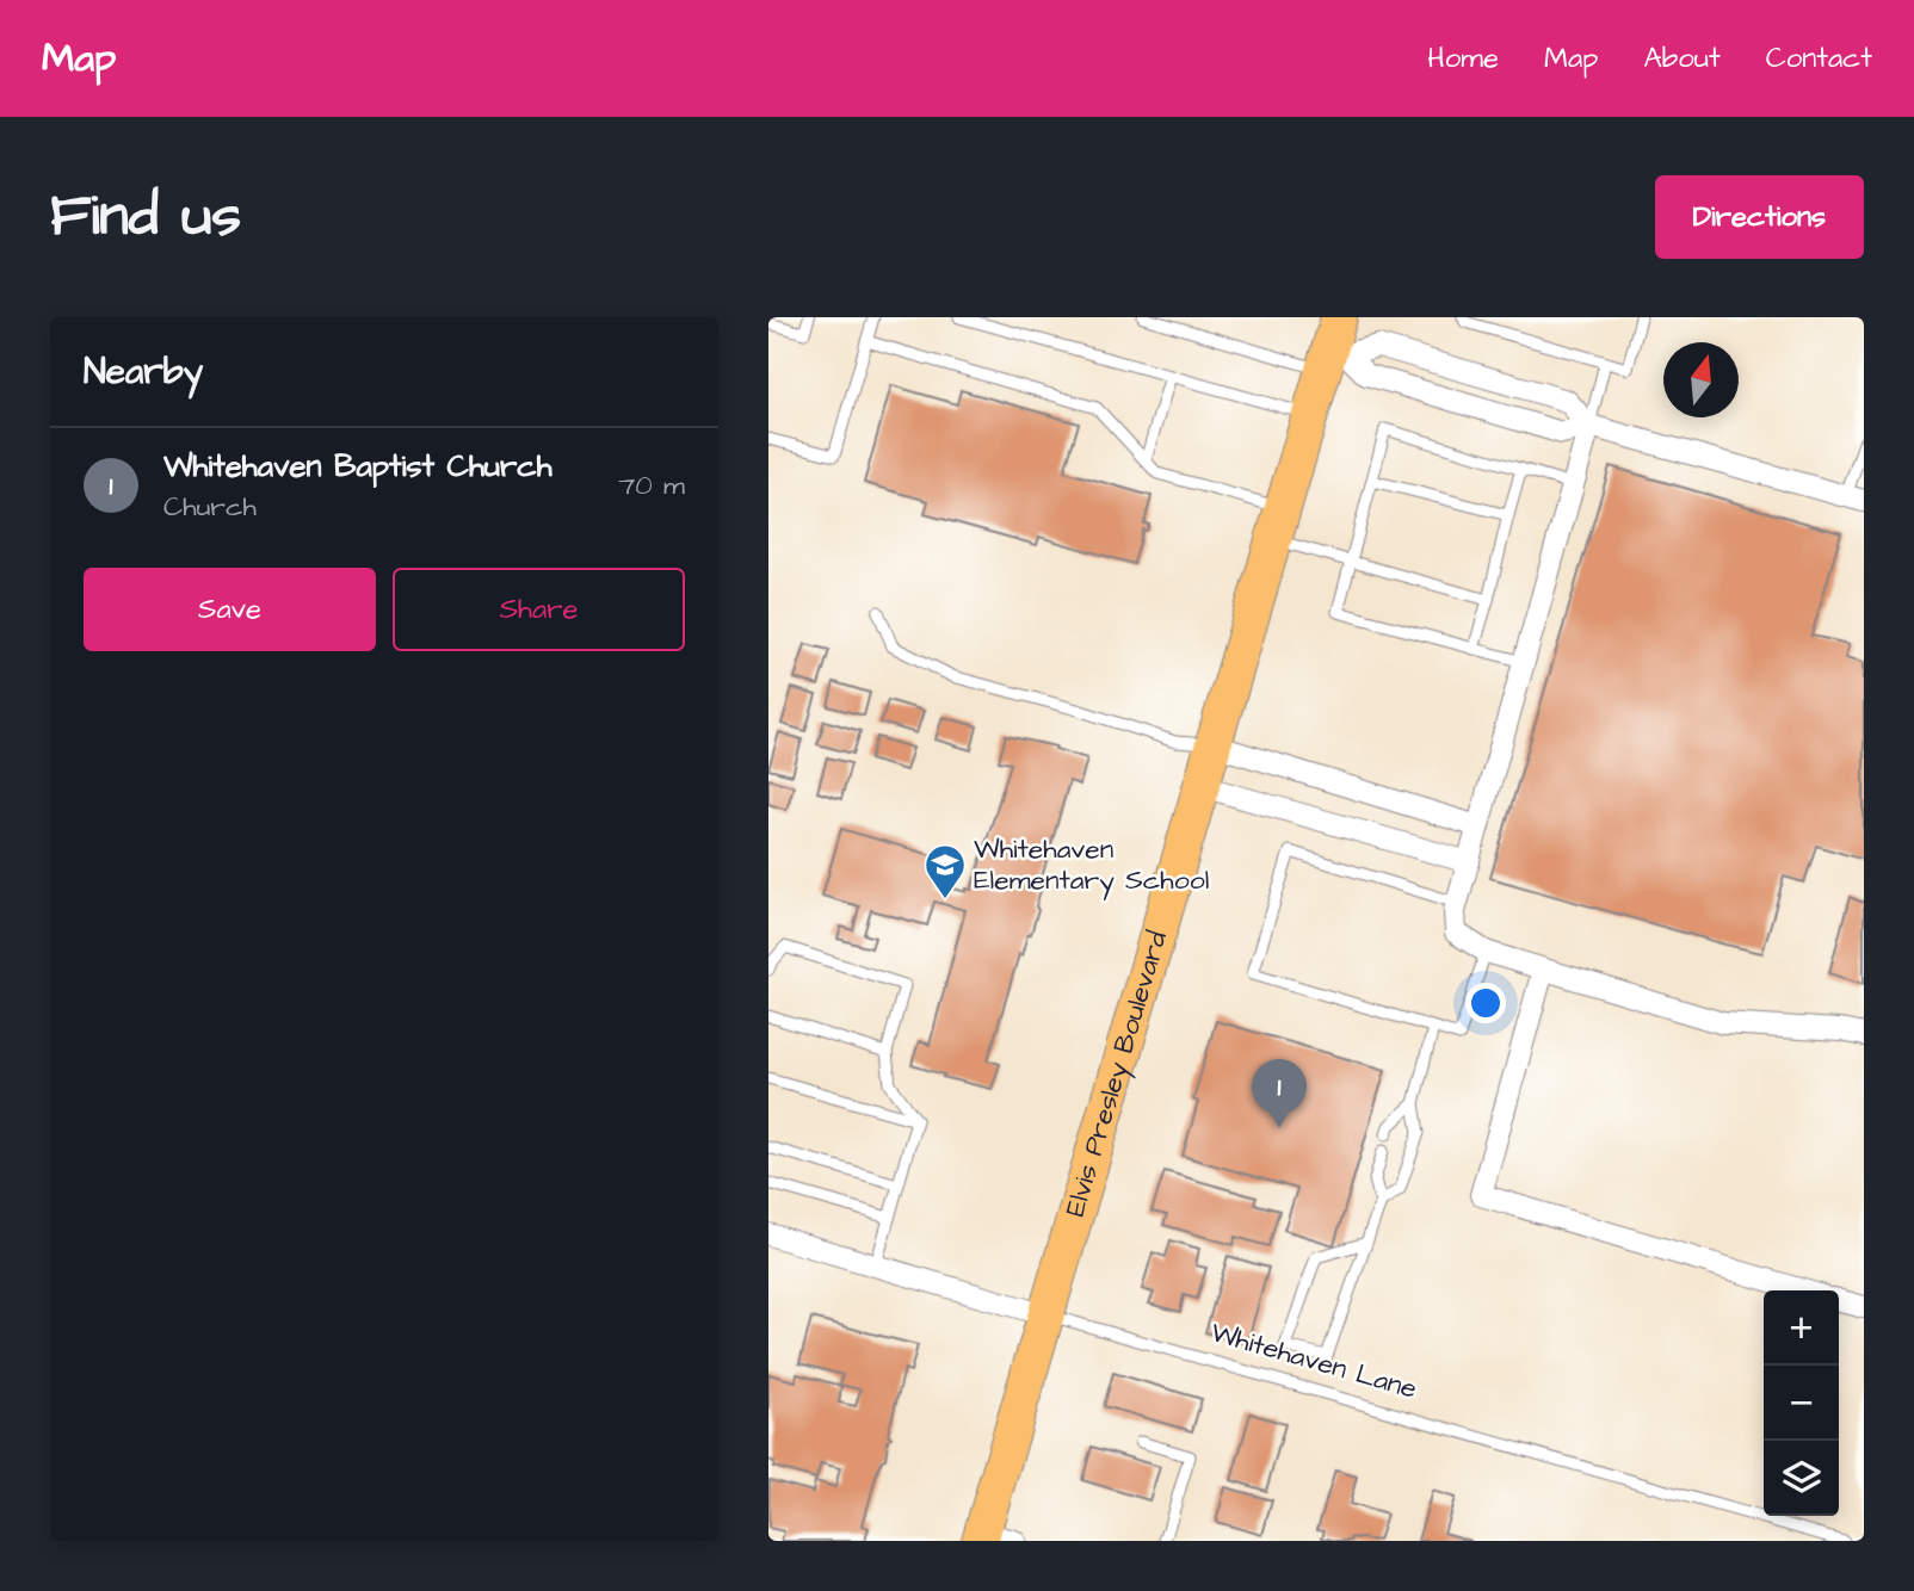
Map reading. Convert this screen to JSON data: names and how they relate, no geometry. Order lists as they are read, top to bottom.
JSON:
{
  "streets": {
    "main road": ["Elvis Presley Boulevard"],
    "street": ["Whitehaven Lane"]
  },
  "crossings": [
    ["Elvis Presley Boulevard", "Whitehaven Lane"]
  ],
  "places": {
    "school or university": ["Whitehaven Elementary School"]
  },
  "north": "top",
  "page": {
    "header": "Map",
    "nav": [
      "Home",
      "Map",
      "About",
      "Contact"
    ],
    "buttons": [
      "Directions",
      ["Save", "Share"]
    ],
    "title": "Find us",
    "heading": "Nearby",
    "list": [
      {
        "mark": "1",
        "name": "Whitehaven Baptist Church",
        "note": "Church",
        "value": "70 m"
      }
    ],
    "pins": "1",
    "map_buttons": ["+", "−"]
  }
}
